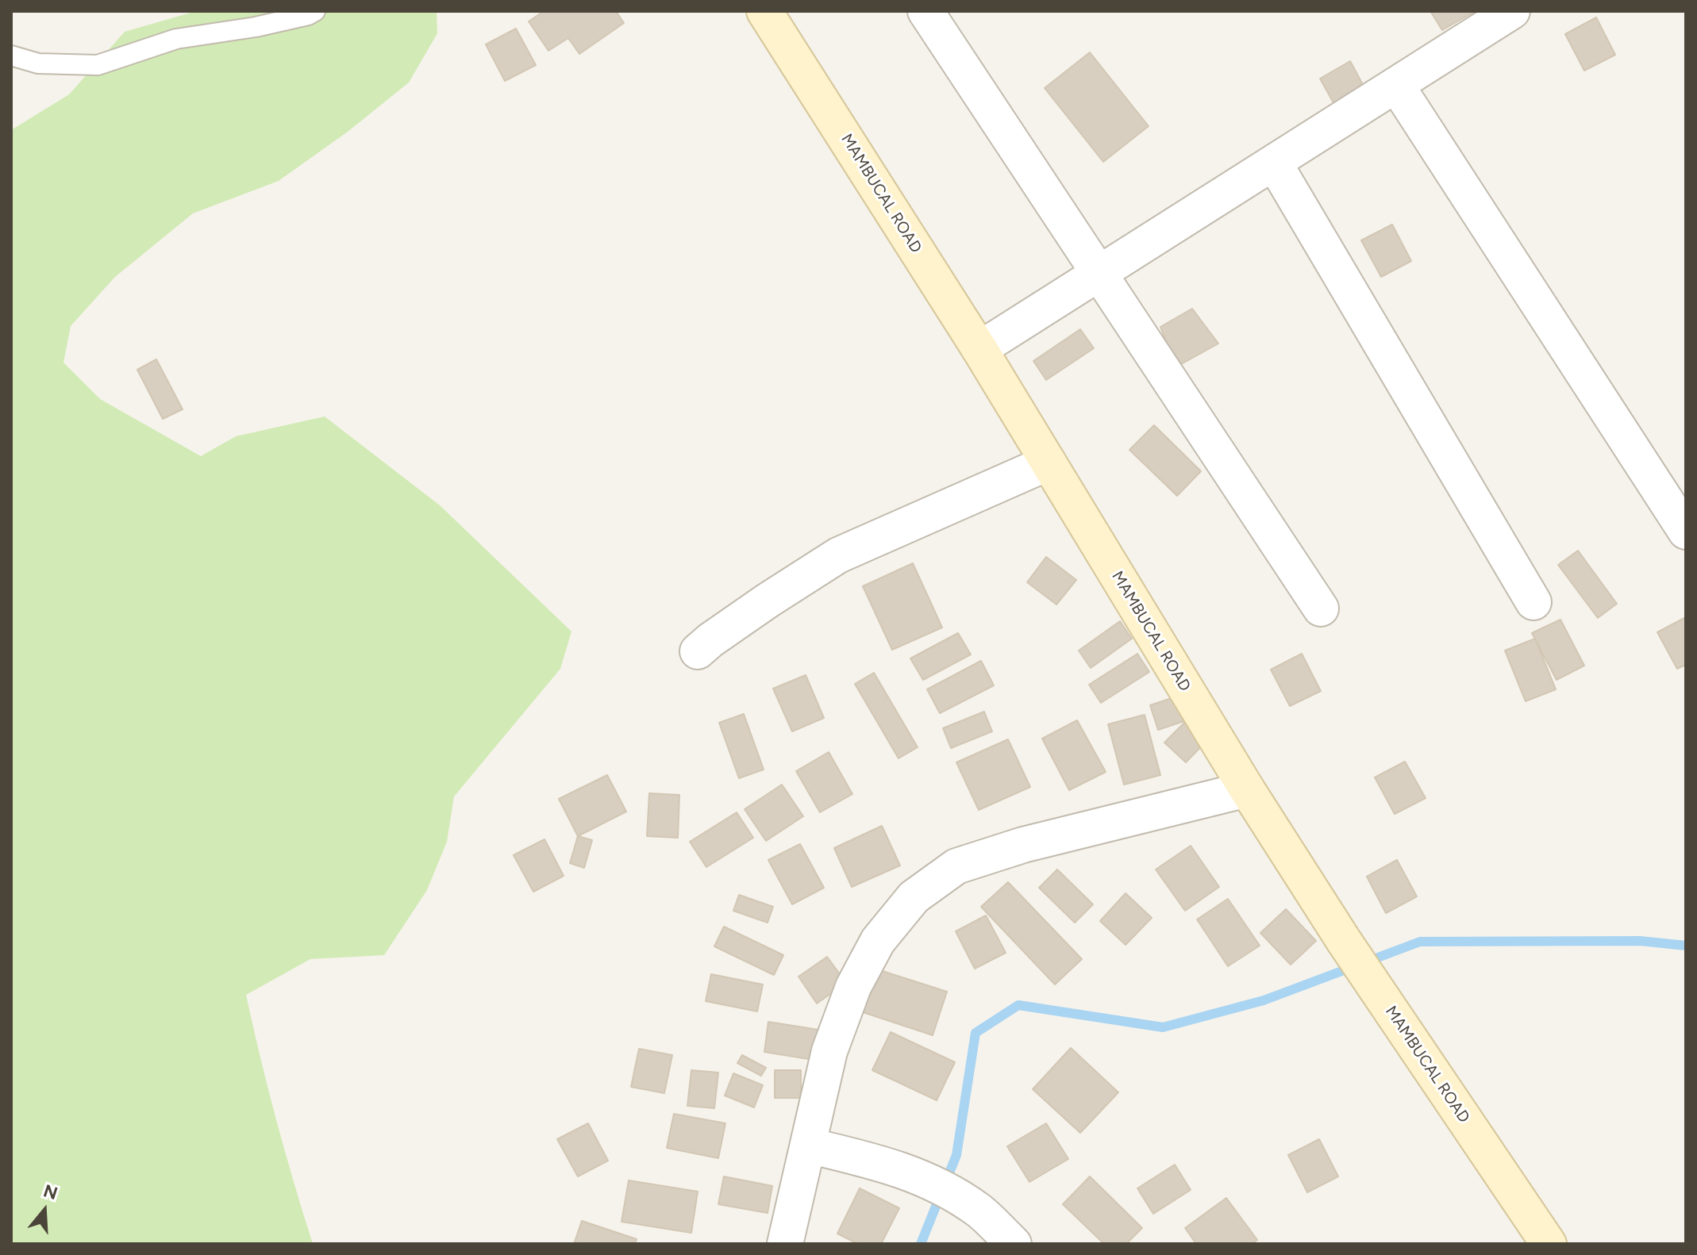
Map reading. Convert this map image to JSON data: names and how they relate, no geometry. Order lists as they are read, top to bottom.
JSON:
{
  "streets": {
    "main road": ["MAMBUCAL ROAD"]
  },
  "north": "top"
}
